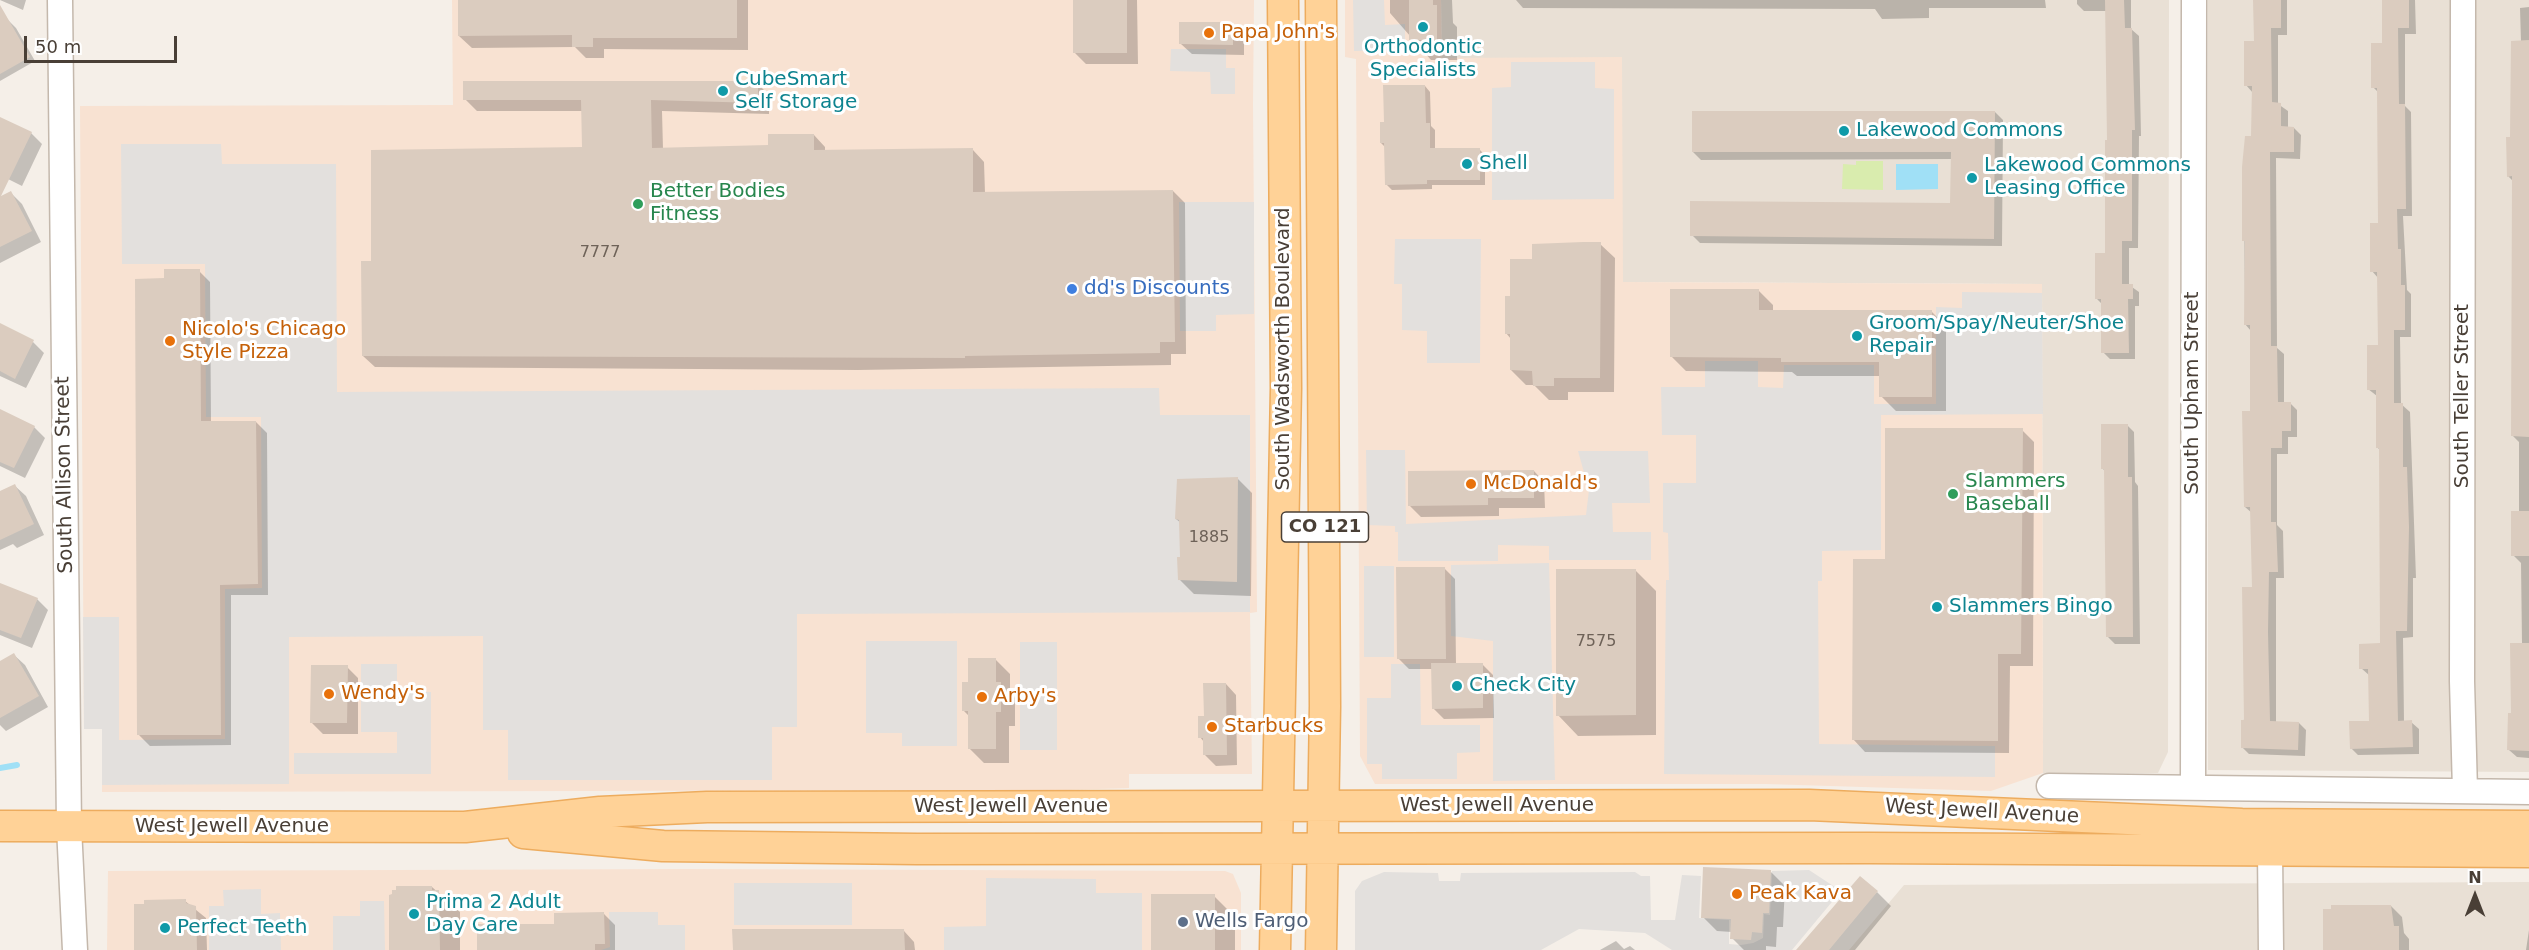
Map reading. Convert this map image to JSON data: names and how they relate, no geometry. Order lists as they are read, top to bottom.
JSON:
{
  "streets": {
    "main road": ["South Wadsworth Boulevard", "CO 121", "West Jewell Avenue"],
    "street": ["South Upham Street", "South Teller Street", "South Allison Street"]
  },
  "crossings": [
    ["South Wadsworth Boulevard", "West Jewell Avenue"],
    ["South Upham Street", "West Jewell Avenue"],
    ["South Teller Street", "West Jewell Avenue"],
    ["South Allison Street", "West Jewell Avenue"]
  ],
  "places": [
    "Orthodontic Specialists",
    "Papa John's",
    "CubeSmart Self Storage",
    "Lakewood Commons",
    "Shell",
    "Lakewood Commons Leasing Office",
    "Better Bodies Fitness",
    "dd's Discounts",
    "Groom/Spay/Neuter/Shoe Repair",
    "Nicolo's Chicago Style Pizza",
    "McDonald's",
    "Slammers Baseball",
    "Slammers Bingo",
    "Check City",
    "Wendy's",
    "Arby's",
    "Starbucks",
    "Peak Kava",
    "Prima 2 Adult Day Care",
    "Wells Fargo",
    "Perfect Teeth"
  ],
  "house_numbers": ["7777", "1885", "7575"],
  "scale_bar": "50 m",
  "north": "top"
}
